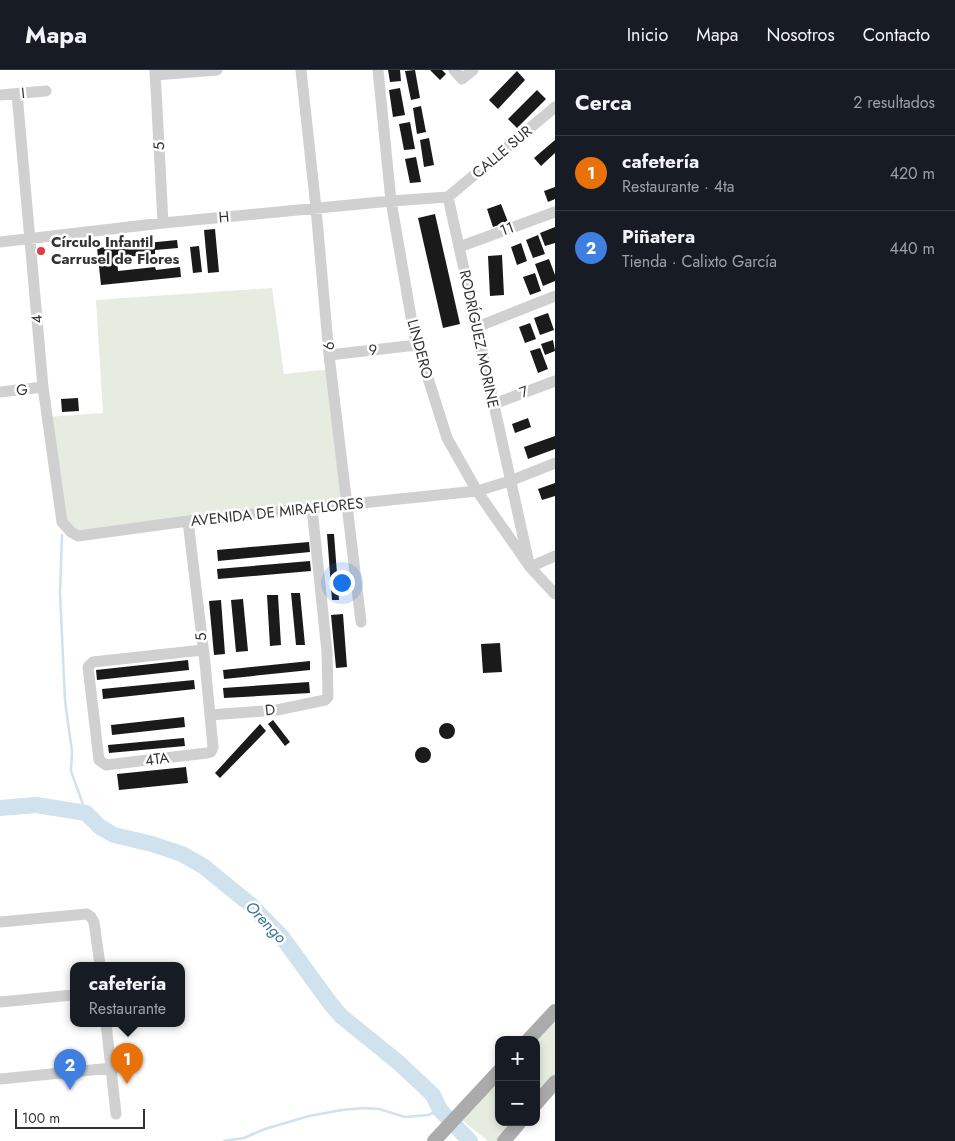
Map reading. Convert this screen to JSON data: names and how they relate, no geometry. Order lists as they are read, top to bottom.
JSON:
{
  "streets": {
    "street": [
      "I",
      "5",
      "CALLE SUR",
      "H",
      "11",
      "4",
      "RODRÍGUEZ MORINE",
      "6",
      "LINDERO",
      "9",
      "G",
      "7",
      "AVENIDA DE MIRAFLORES",
      "D",
      "4TA"
    ]
  },
  "crossings": [
    ["I", "4"],
    ["5", "H"],
    ["5", "AVENIDA DE MIRAFLORES"],
    ["5", "D"],
    ["5", "4TA"],
    ["CALLE SUR", "H"],
    ["CALLE SUR", "RODRÍGUEZ MORINE"],
    ["H", "4"],
    ["H", "RODRÍGUEZ MORINE"],
    ["H", "6"],
    ["H", "LINDERO"],
    ["11", "RODRÍGUEZ MORINE"],
    ["4", "G"],
    ["4", "AVENIDA DE MIRAFLORES"],
    ["RODRÍGUEZ MORINE", "LINDERO"],
    ["RODRÍGUEZ MORINE", "7"],
    ["6", "9"],
    ["6", "AVENIDA DE MIRAFLORES"],
    ["LINDERO", "9"],
    ["LINDERO", "AVENIDA DE MIRAFLORES"],
    ["AVENIDA DE MIRAFLORES", "D"]
  ],
  "water": ["Orengo"],
  "places": ["Círculo Infantil Carrusel de Flores"],
  "scale_bar": "100 m",
  "page": {
    "header": "Mapa",
    "nav": [
      "Inicio",
      "Mapa",
      "Nosotros",
      "Contacto"
    ],
    "heading": ["Cerca", "2 resultados"],
    "list": [
      {
        "mark": "1",
        "name": "cafetería",
        "note": "Restaurante · 4ta",
        "value": "420 m"
      },
      {
        "mark": "2",
        "name": "Piñatera",
        "note": "Tienda · Calixto García",
        "value": "440 m"
      }
    ],
    "popup": ["cafetería", "Restaurante"],
    "map_buttons": ["+", "−"],
    "pins": ["1", "2"],
    "scale": "100 m"
  }
}
